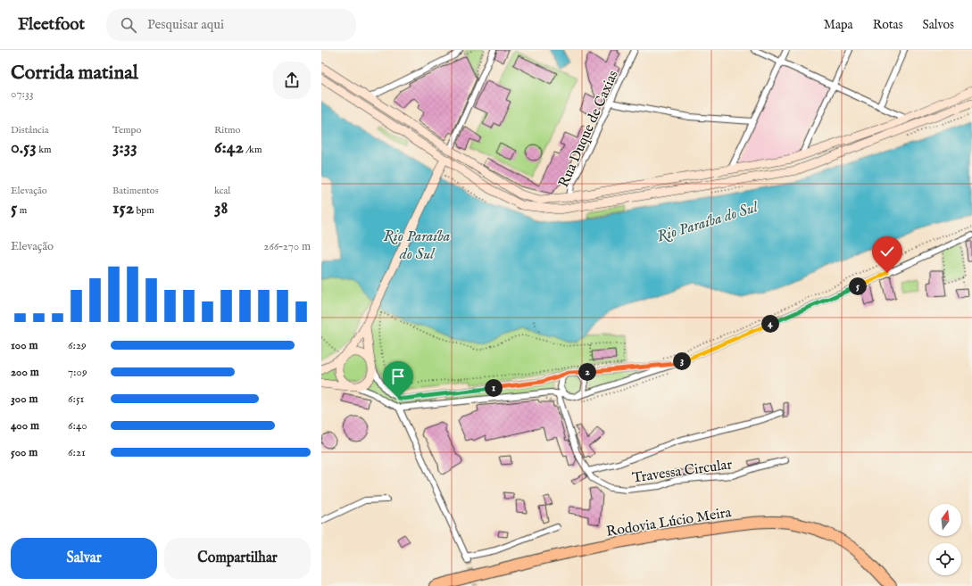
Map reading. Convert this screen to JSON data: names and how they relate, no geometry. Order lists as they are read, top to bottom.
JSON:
{
  "streets": {
    "highway": ["Rodovia Lúcio Meira"],
    "street": ["Rua Duque de Caxias", "Travessa Circular"]
  },
  "water": ["Rio Paraíba do Sul"],
  "north": "top",
  "page": {
    "header": "Fleetfoot",
    "search": "Pesquisar aqui",
    "nav": ["Mapa", "Rotas", "Salvos"],
    "heading": ["Corrida matinal", "07:33"],
    "stats": [
      ["Distância", "0.53 km"],
      ["Tempo", "3:33"],
      ["Ritmo", "6:42 /km"],
      ["Elevação", "5 m"],
      ["Batimentos", "152 bpm"],
      ["kcal", "38"]
    ],
    "chart": ["Elevação", "266–270 m"],
    "pins": [
      "5",
      "4",
      "3",
      "2",
      "1"
    ],
    "list": [
      {
        "name": "100 m",
        "note": "6:29"
      },
      {
        "name": "200 m",
        "note": "7:09"
      },
      {
        "name": "300 m",
        "note": "6:51"
      },
      {
        "name": "400 m",
        "note": "6:40"
      },
      {
        "name": "500 m",
        "note": "6:21"
      }
    ],
    "buttons": ["Salvar", "Compartilhar"]
  }
}
